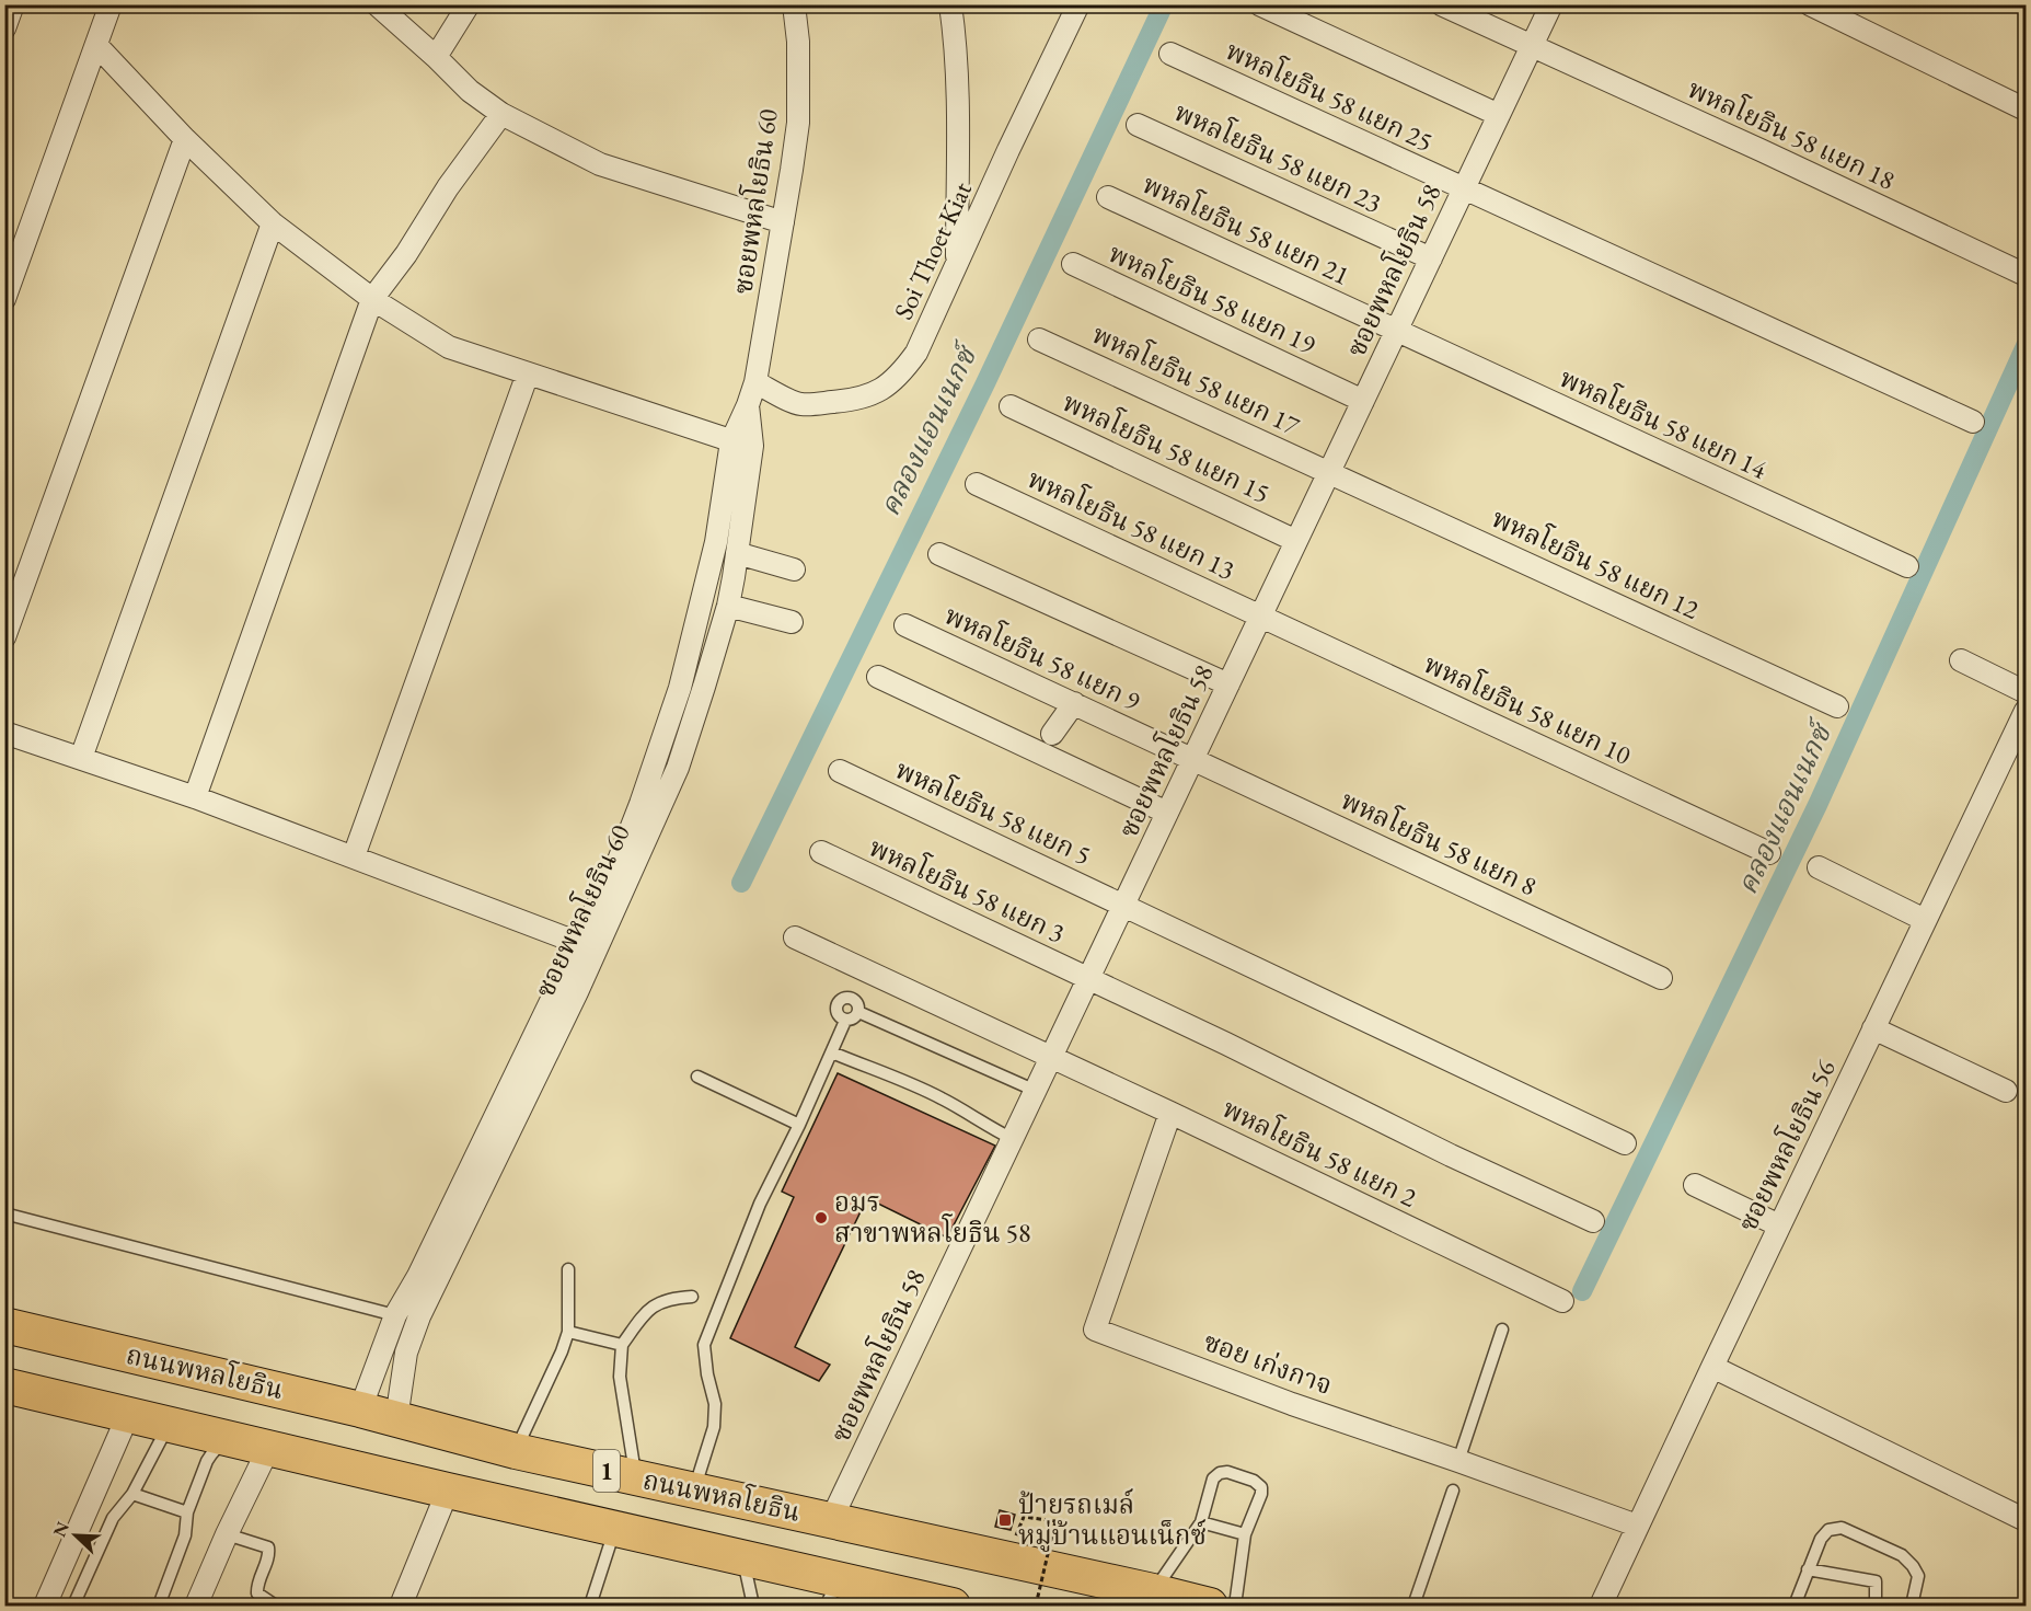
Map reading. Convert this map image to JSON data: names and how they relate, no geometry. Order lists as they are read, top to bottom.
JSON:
{
  "streets": {
    "main road": ["ถนนพหลโยธิน", "1"],
    "street": [
      "พหลโยธิน 58 แยก 25",
      "พหลโยธิน 58 แยก 18",
      "พหลโยธิน 58 แยก 23",
      "ซอยพหลโยธิน 60",
      "พหลโยธิน 58 แยก 21",
      "Soi Thoet Kiat",
      "ซอยพหลโยธิน 58",
      "พหลโยธิน 58 แยก 19",
      "พหลโยธิน 58 แยก 17",
      "พหลโยธิน 58 แยก 14",
      "พหลโยธิน 58 แยก 15",
      "พหลโยธิน 58 แยก 13",
      "พหลโยธิน 58 แยก 12",
      "พหลโยธิน 58 แยก 9",
      "พหลโยธิน 58 แยก 10",
      "พหลโยธิน 58 แยก 5",
      "พหลโยธิน 58 แยก 8",
      "พหลโยธิน 58 แยก 3",
      "ซอยพหลโยธิน 56",
      "พหลโยธิน 58 แยก 2",
      "ซอย เก่งกาจ"
    ]
  },
  "crossings": [
    ["พหลโยธิน 58 แยก 25", "ซอยพหลโยธิน 58"],
    ["พหลโยธิน 58 แยก 18", "ซอยพหลโยธิน 58"],
    ["พหลโยธิน 58 แยก 23", "ซอยพหลโยธิน 58"],
    ["ซอยพหลโยธิน 60", "Soi Thoet Kiat"],
    ["ซอยพหลโยธิน 60", "ถนนพหลโยธิน"],
    ["พหลโยธิน 58 แยก 21", "ซอยพหลโยธิน 58"],
    ["พหลโยธิน 58 แยก 21", "พหลโยธิน 58 แยก 14"],
    ["ซอยพหลโยธิน 58", "พหลโยธิน 58 แยก 19"],
    ["ซอยพหลโยธิน 58", "พหลโยธิน 58 แยก 17"],
    ["ซอยพหลโยธิน 58", "พหลโยธิน 58 แยก 14"],
    ["ซอยพหลโยธิน 58", "พหลโยธิน 58 แยก 15"],
    ["ซอยพหลโยธิน 58", "พหลโยธิน 58 แยก 13"],
    ["ซอยพหลโยธิน 58", "พหลโยธิน 58 แยก 12"],
    ["ซอยพหลโยธิน 58", "พหลโยธิน 58 แยก 9"],
    ["ซอยพหลโยธิน 58", "พหลโยธิน 58 แยก 10"],
    ["ซอยพหลโยธิน 58", "พหลโยธิน 58 แยก 5"],
    ["ซอยพหลโยธิน 58", "พหลโยธิน 58 แยก 8"],
    ["ซอยพหลโยธิน 58", "พหลโยธิน 58 แยก 3"],
    ["ซอยพหลโยธิน 58", "พหลโยธิน 58 แยก 2"],
    ["ซอยพหลโยธิน 58", "ถนนพหลโยธิน"],
    ["พหลโยธิน 58 แยก 17", "พหลโยธิน 58 แยก 12"],
    ["พหลโยธิน 58 แยก 13", "พหลโยธิน 58 แยก 10"],
    ["พหลโยธิน 58 แยก 9", "พหลโยธิน 58 แยก 8"],
    ["ซอยพหลโยธิน 56", "ซอย เก่งกาจ"],
    ["พหลโยธิน 58 แยก 2", "ซอย เก่งกาจ"]
  ],
  "water": ["คลองแอนเนกซ์"],
  "places": {
    "other": ["อมร สาขาพหลโยธิน 58"],
    "transit": ["ป้ายรถเมล์ หมู่บ้านแอนเน็กซ์"]
  },
  "north": "top left"
}
